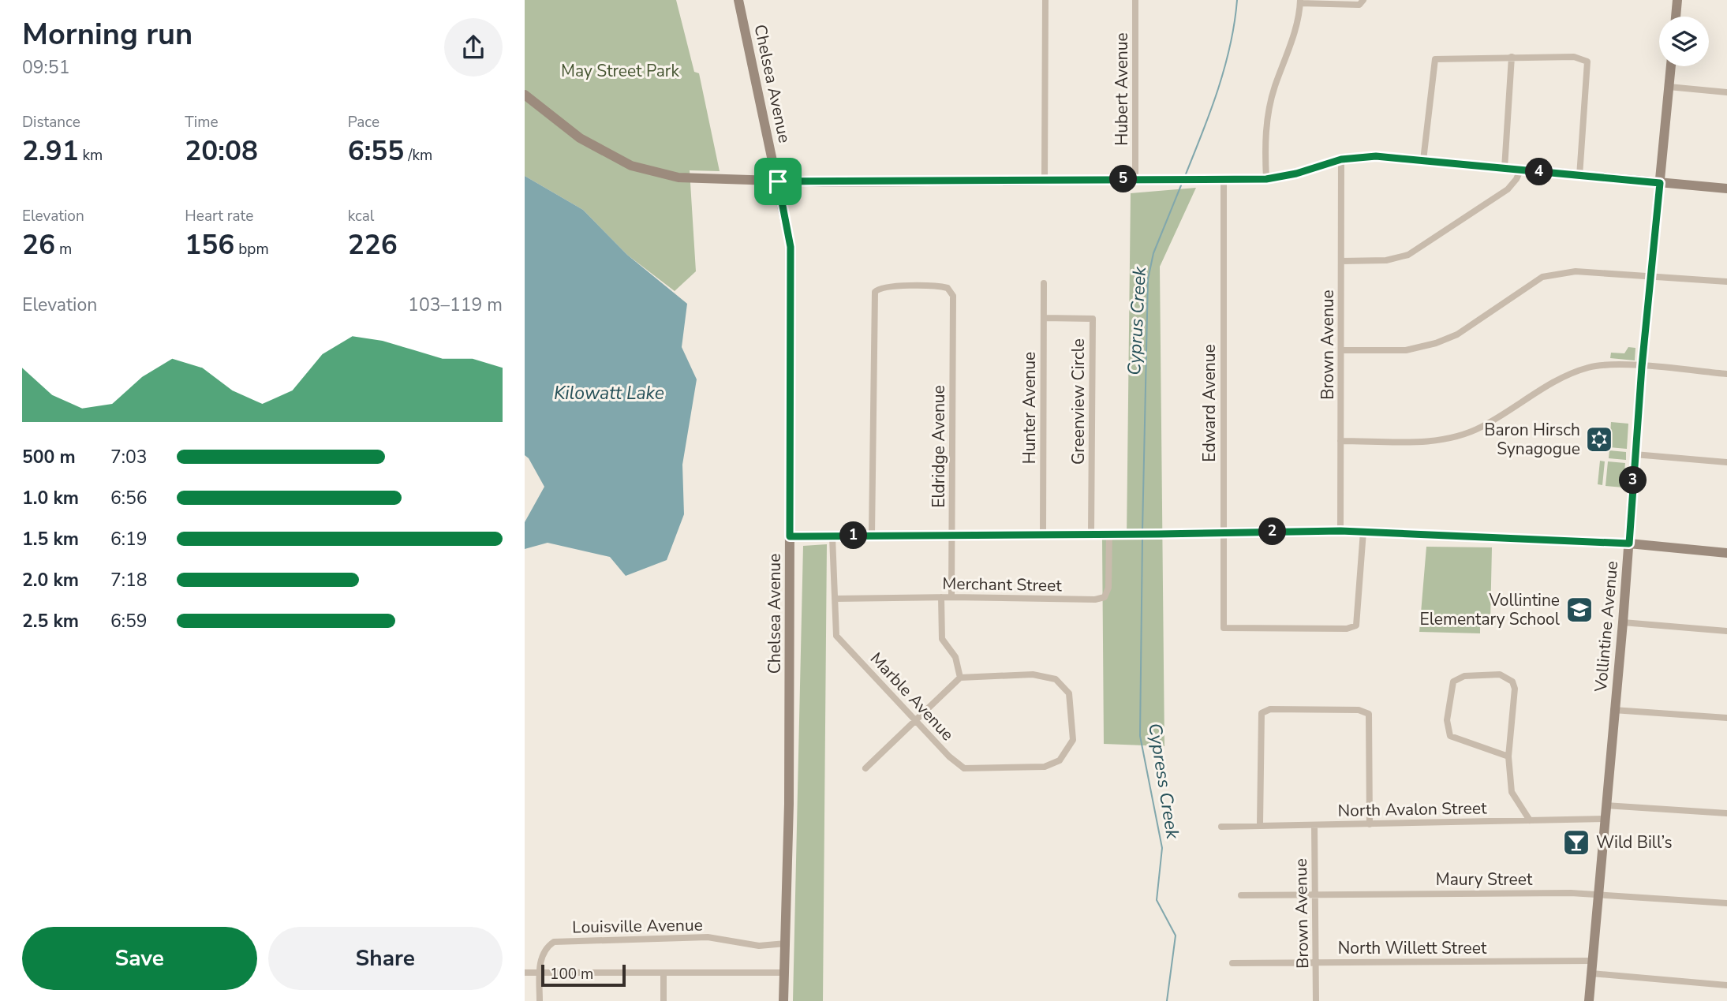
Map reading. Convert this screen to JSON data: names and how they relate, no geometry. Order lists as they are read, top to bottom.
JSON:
{
  "streets": {
    "main road": ["Chelsea Avenue", "Vollintine Avenue"],
    "street": [
      "Hubert Avenue",
      "Brown Avenue",
      "Greenview Circle",
      "Edward Avenue",
      "Hunter Avenue",
      "Eldridge Avenue",
      "Merchant Street",
      "Marble Avenue",
      "North Avalon Street",
      "Maury Street",
      "Louisville Avenue",
      "North Willett Street"
    ]
  },
  "crossings": [
    ["Chelsea Avenue", "Louisville Avenue"],
    ["Brown Avenue", "North Avalon Street"],
    ["Brown Avenue", "Maury Street"],
    ["Brown Avenue", "North Willett Street"],
    ["Greenview Circle", "Hunter Avenue"],
    ["Eldridge Avenue", "Merchant Street"],
    ["Merchant Street", "Marble Avenue"],
    ["Vollintine Avenue", "North Avalon Street"],
    ["Vollintine Avenue", "Maury Street"],
    ["Vollintine Avenue", "North Willett Street"]
  ],
  "water": ["Cyprus Creek", "Kilowatt Lake", "Cypress Creek"],
  "parks": ["May Street Park"],
  "places": {
    "synagogue": ["Baron Hirsch Synagogue"],
    "school or university": ["Vollintine Elementary School"],
    "bar": ["Wild Bill’s"]
  },
  "scale_bar": "100 m",
  "page": {
    "heading": ["Morning run", "09:51"],
    "stats": [
      ["Distance", "2.91 km"],
      ["Time", "20:08"],
      ["Pace", "6:55 /km"],
      ["Elevation", "26 m"],
      ["Heart rate", "156 bpm"],
      ["kcal", "226"]
    ],
    "pins": [
      "4",
      "5",
      "3",
      "2",
      "1"
    ],
    "chart": ["Elevation", "103–119 m"],
    "list": [
      {
        "name": "500 m",
        "note": "7:03"
      },
      {
        "name": "1.0 km",
        "note": "6:56"
      },
      {
        "name": "1.5 km",
        "note": "6:19"
      },
      {
        "name": "2.0 km",
        "note": "7:18"
      },
      {
        "name": "2.5 km",
        "note": "6:59"
      }
    ],
    "buttons": ["Save", "Share"],
    "scale": "100 m"
  }
}
